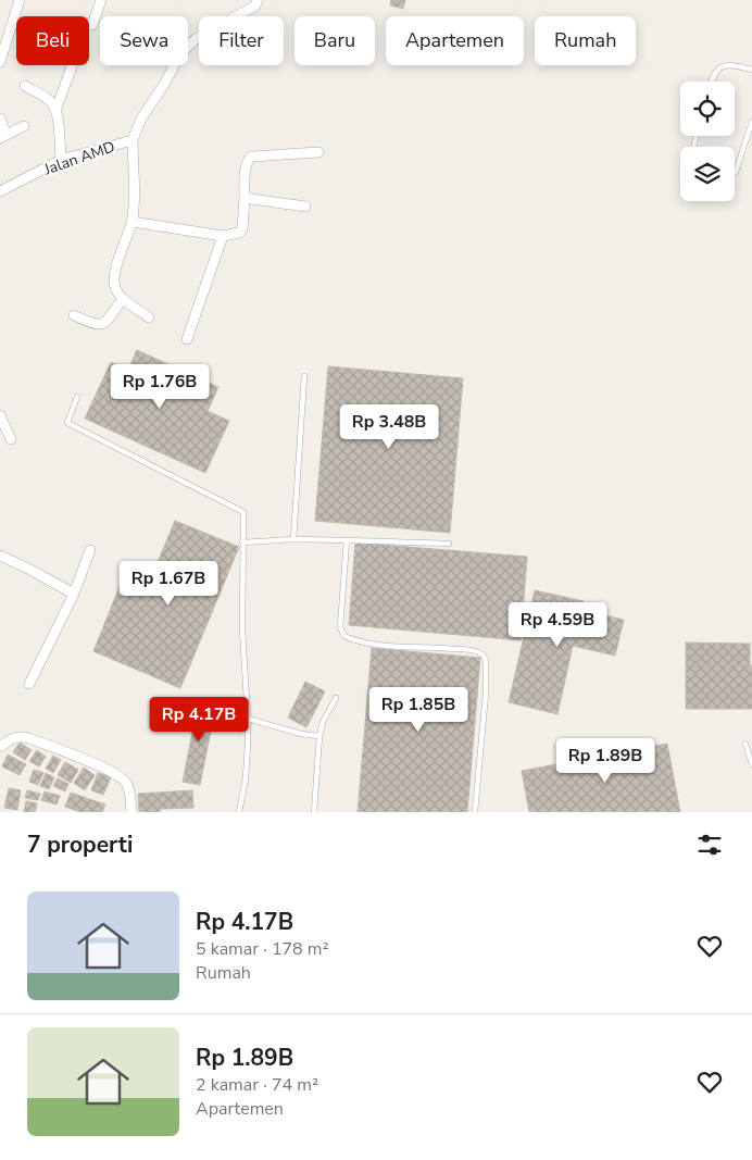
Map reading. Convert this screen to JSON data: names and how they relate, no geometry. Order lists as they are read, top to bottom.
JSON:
{
  "streets": {
    "street": ["Jalan AMD"]
  },
  "page": {
    "chip": [
      "Beli",
      "Sewa",
      "Filter",
      "Baru",
      "Apartemen",
      "Rumah"
    ],
    "price": [
      "Rp 1.76B",
      "Rp 3.48B",
      "Rp 1.67B",
      "Rp 4.59B",
      "Rp 1.85B",
      "Rp 4.17B",
      "Rp 1.89B"
    ],
    "heading": "7 properti",
    "list": [
      {
        "name": "Rp 4.17B",
        "note": "5 kamar · 178 m² · Rumah"
      },
      {
        "name": "Rp 1.89B",
        "note": "2 kamar · 74 m² · Apartemen"
      }
    ]
  }
}
